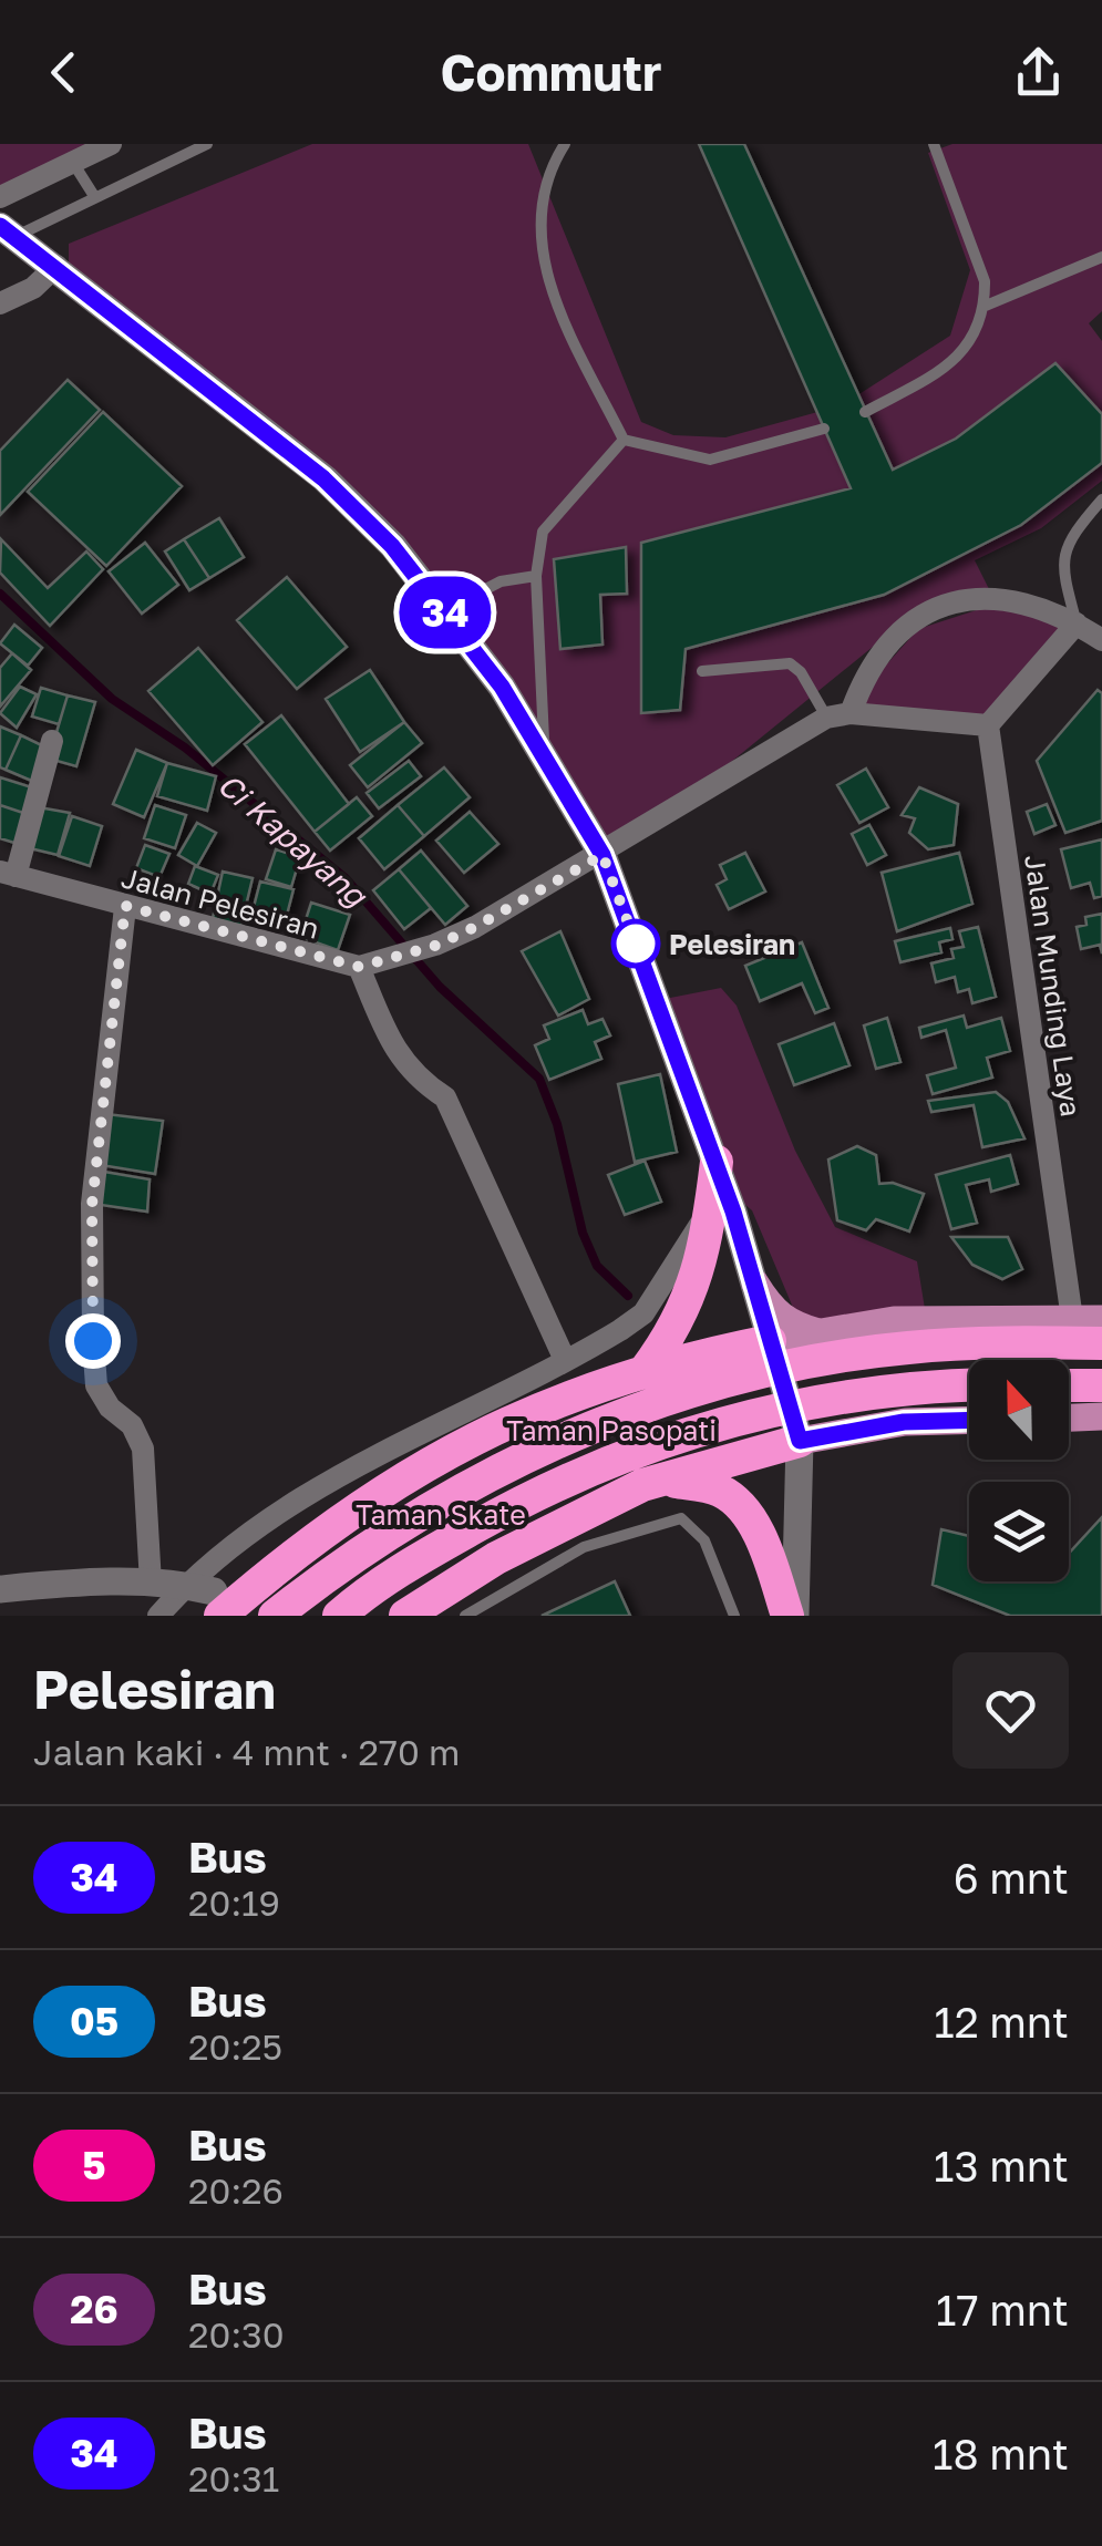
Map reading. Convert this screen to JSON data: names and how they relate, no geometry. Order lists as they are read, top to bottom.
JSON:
{
  "streets": {
    "street": ["Jalan Pelesiran", "Jalan Munding Laya"]
  },
  "water": ["Ci Kapayang"],
  "parks": ["Taman Pasopati", "Taman Skate"],
  "places": ["Pelesiran"],
  "lines": ["bus line 34"],
  "north": "top",
  "page": {
    "header": "Commutr",
    "on_map": "34",
    "heading": ["Pelesiran", "Jalan kaki · 4 mnt · 270 m"],
    "list": [
      {
        "mark": "34",
        "name": "Bus",
        "note": "20:19",
        "value": "6 mnt"
      },
      {
        "mark": "05",
        "name": "Bus",
        "note": "20:25",
        "value": "12 mnt"
      },
      {
        "mark": "5",
        "name": "Bus",
        "note": "20:26",
        "value": "13 mnt"
      },
      {
        "mark": "26",
        "name": "Bus",
        "note": "20:30",
        "value": "17 mnt"
      },
      {
        "mark": "34",
        "name": "Bus",
        "note": "20:31",
        "value": "18 mnt"
      }
    ]
  }
}
